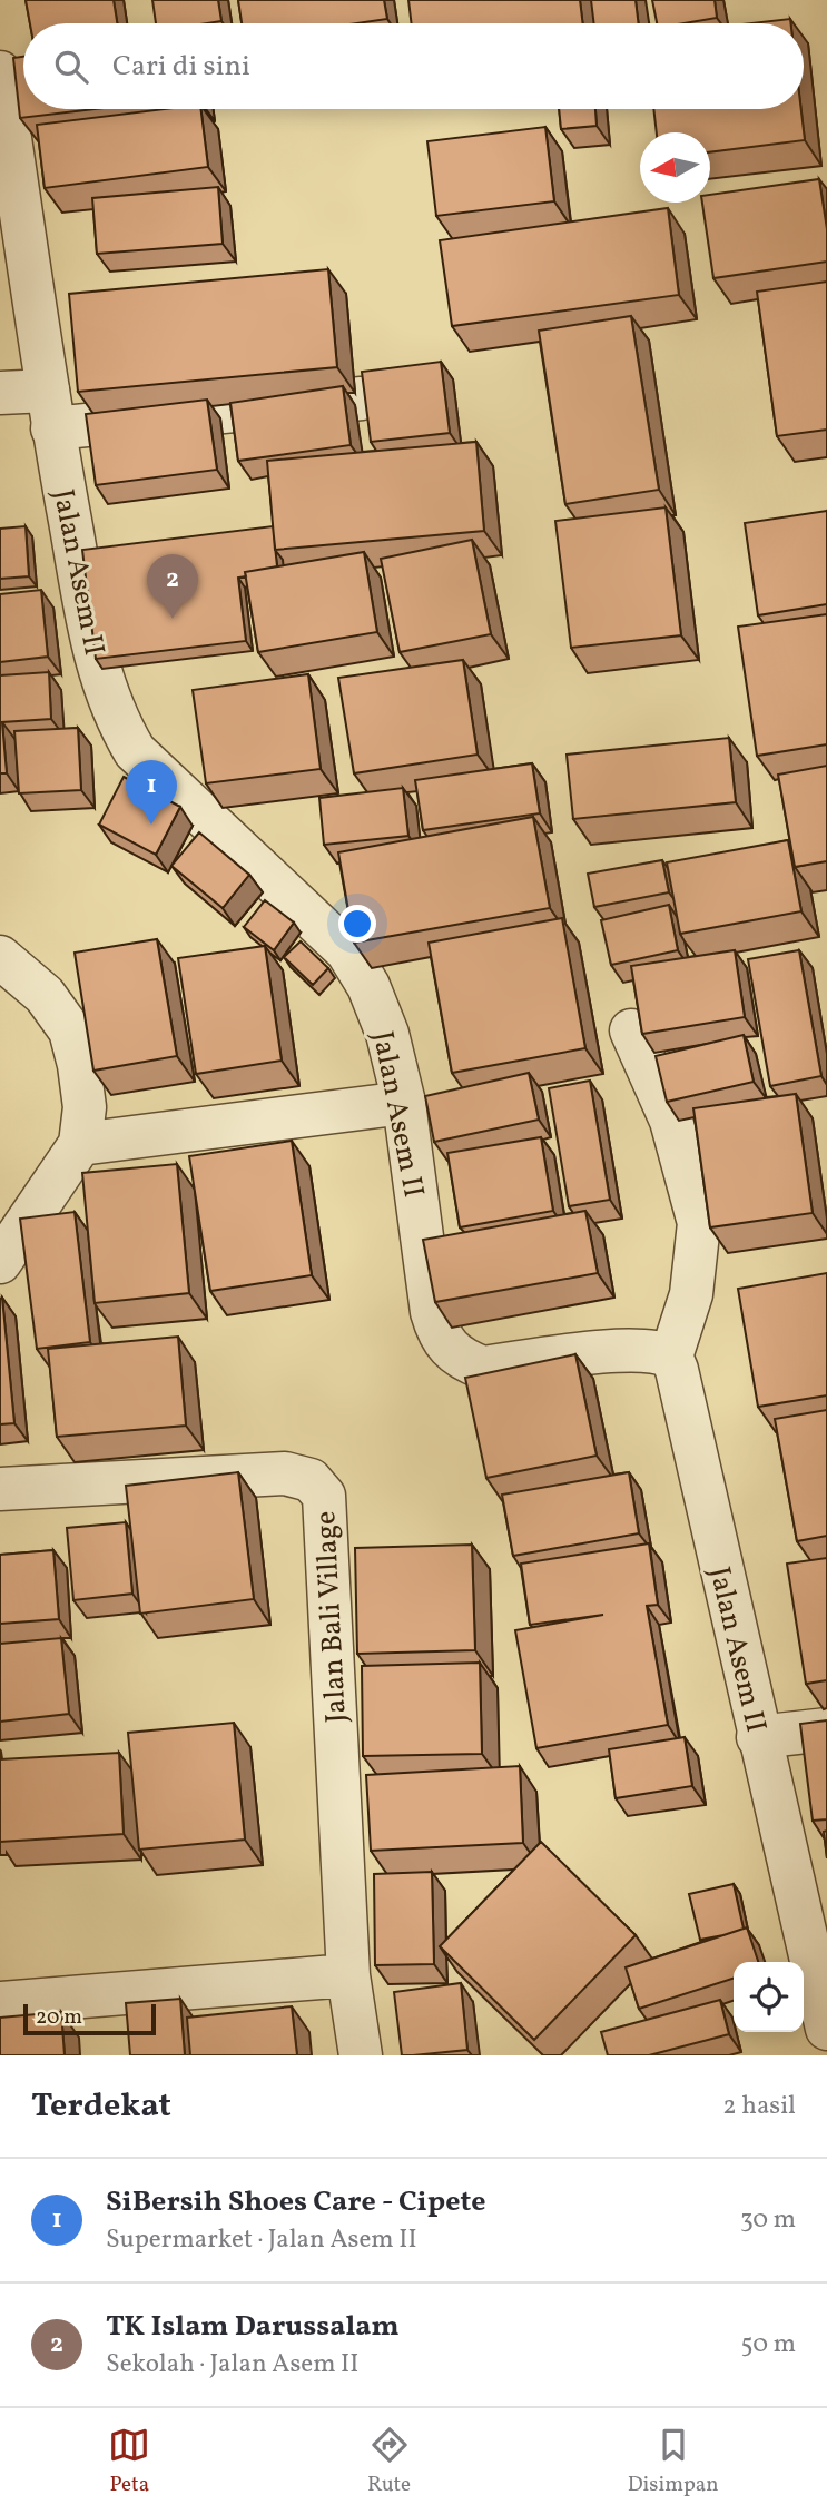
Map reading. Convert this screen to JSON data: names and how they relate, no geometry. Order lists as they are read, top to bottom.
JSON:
{
  "streets": {
    "street": ["Jalan Asem II", "Jalan Bali Village"]
  },
  "scale_bar": "20 m",
  "north": "left",
  "page": {
    "search": "Cari di sini",
    "pins": ["2", "1"],
    "scale": "20 m",
    "heading": ["Terdekat", "2 hasil"],
    "list": [
      {
        "mark": "1",
        "name": "SiBersih Shoes Care - Cipete",
        "note": "Supermarket · Jalan Asem II",
        "value": "30 m"
      },
      {
        "mark": "2",
        "name": "TK Islam Darussalam",
        "note": "Sekolah · Jalan Asem II",
        "value": "50 m"
      }
    ],
    "nav": ["Peta", "Rute", "Disimpan"]
  }
}
